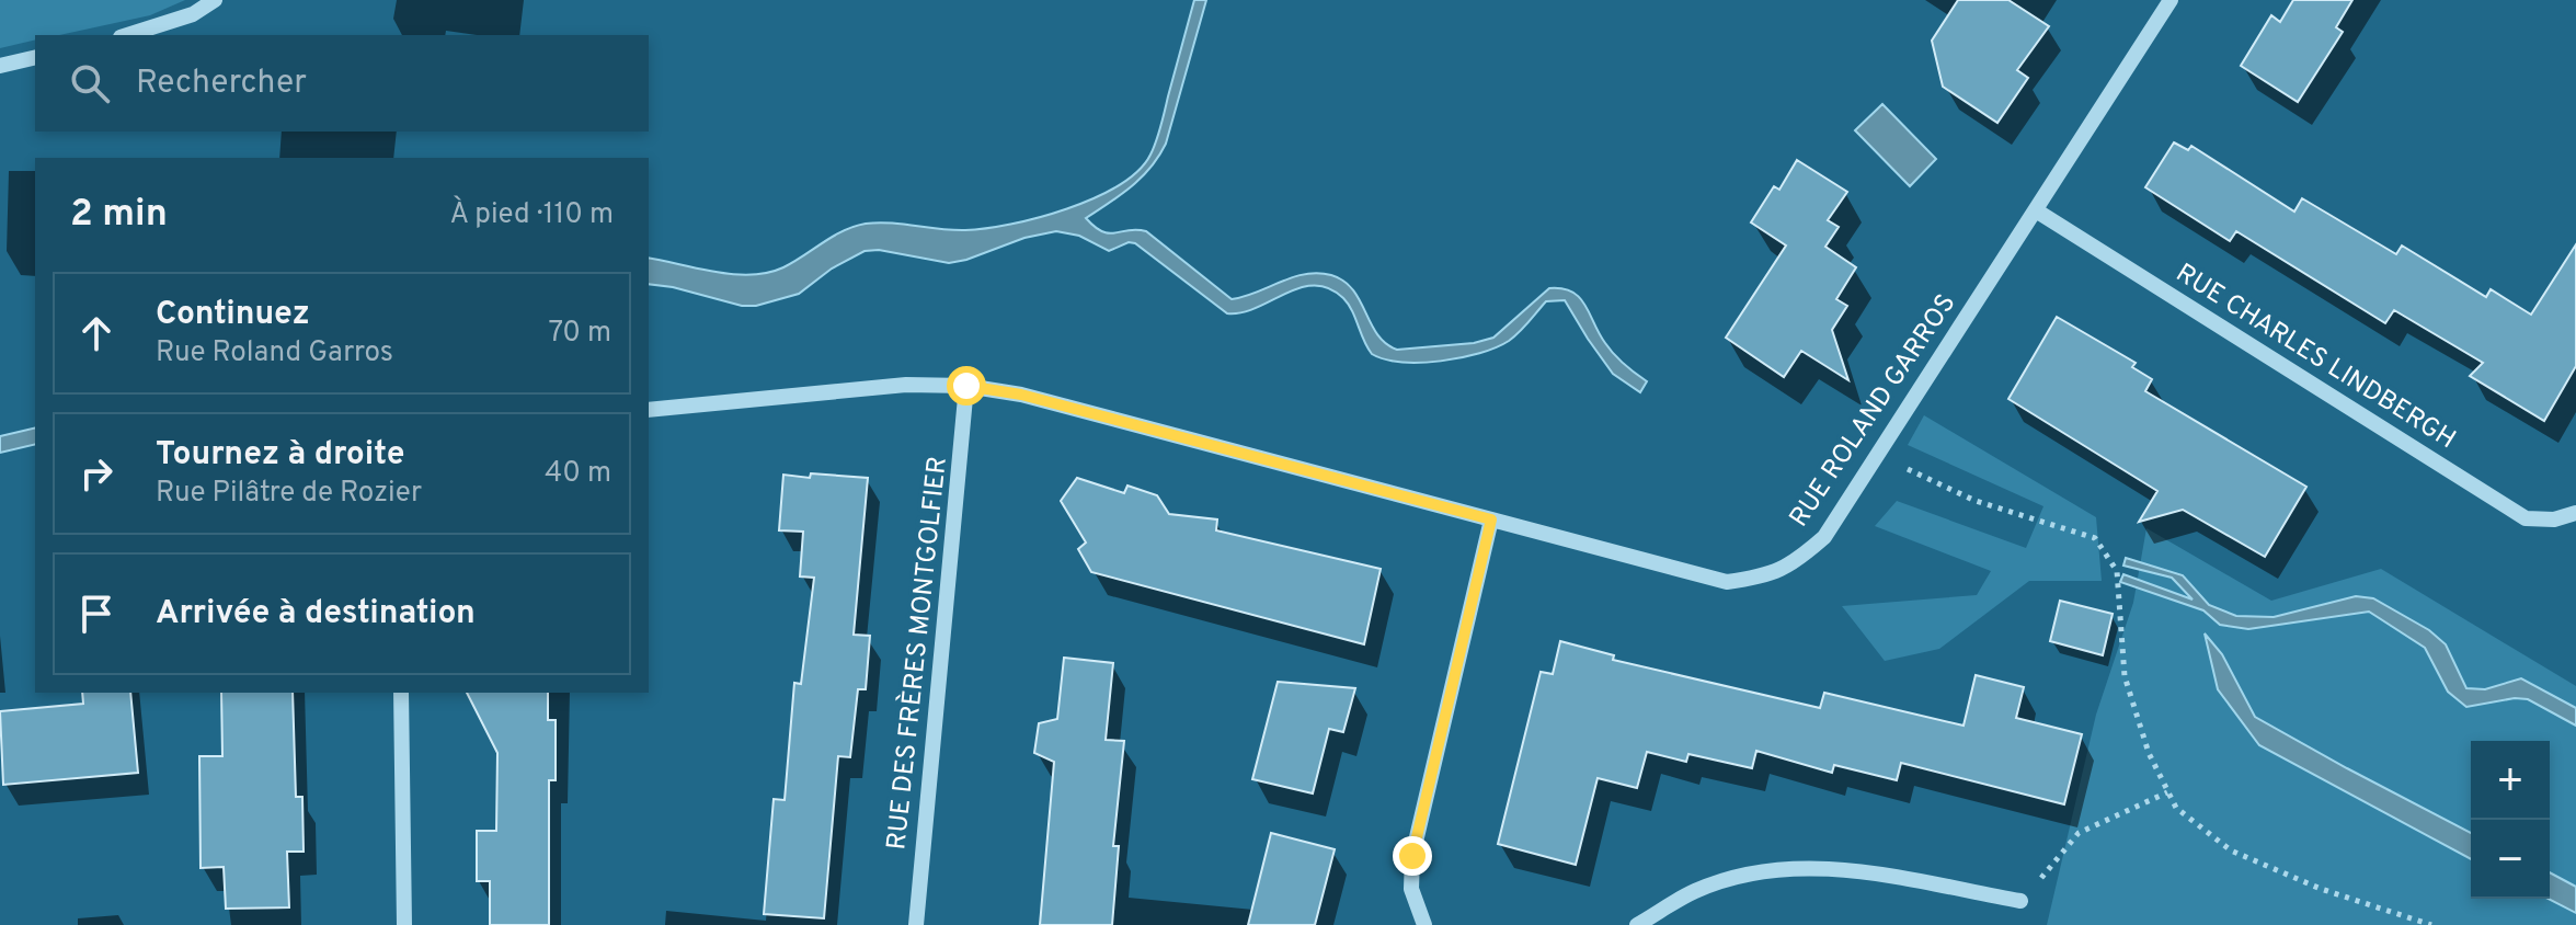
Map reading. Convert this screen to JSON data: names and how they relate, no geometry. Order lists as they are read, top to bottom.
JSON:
{
  "streets": {
    "street": ["RUE CHARLES LINDBERGH", "RUE ROLAND GARROS", "RUE DES FRÈRES MONTGOLFIER"]
  },
  "crossings": [
    ["RUE CHARLES LINDBERGH", "RUE ROLAND GARROS"],
    ["RUE ROLAND GARROS", "RUE DES FRÈRES MONTGOLFIER"]
  ],
  "page": {
    "search": "Rechercher",
    "heading": ["2 min", "À pied · 110 m"],
    "list": [
      ["Continuez", "Rue Roland Garros", "70 m"],
      ["Tournez à droite", "Rue Pilâtre de Rozier", "40 m"],
      "Arrivée à destination"
    ],
    "map_buttons": ["+", "−"]
  }
}
